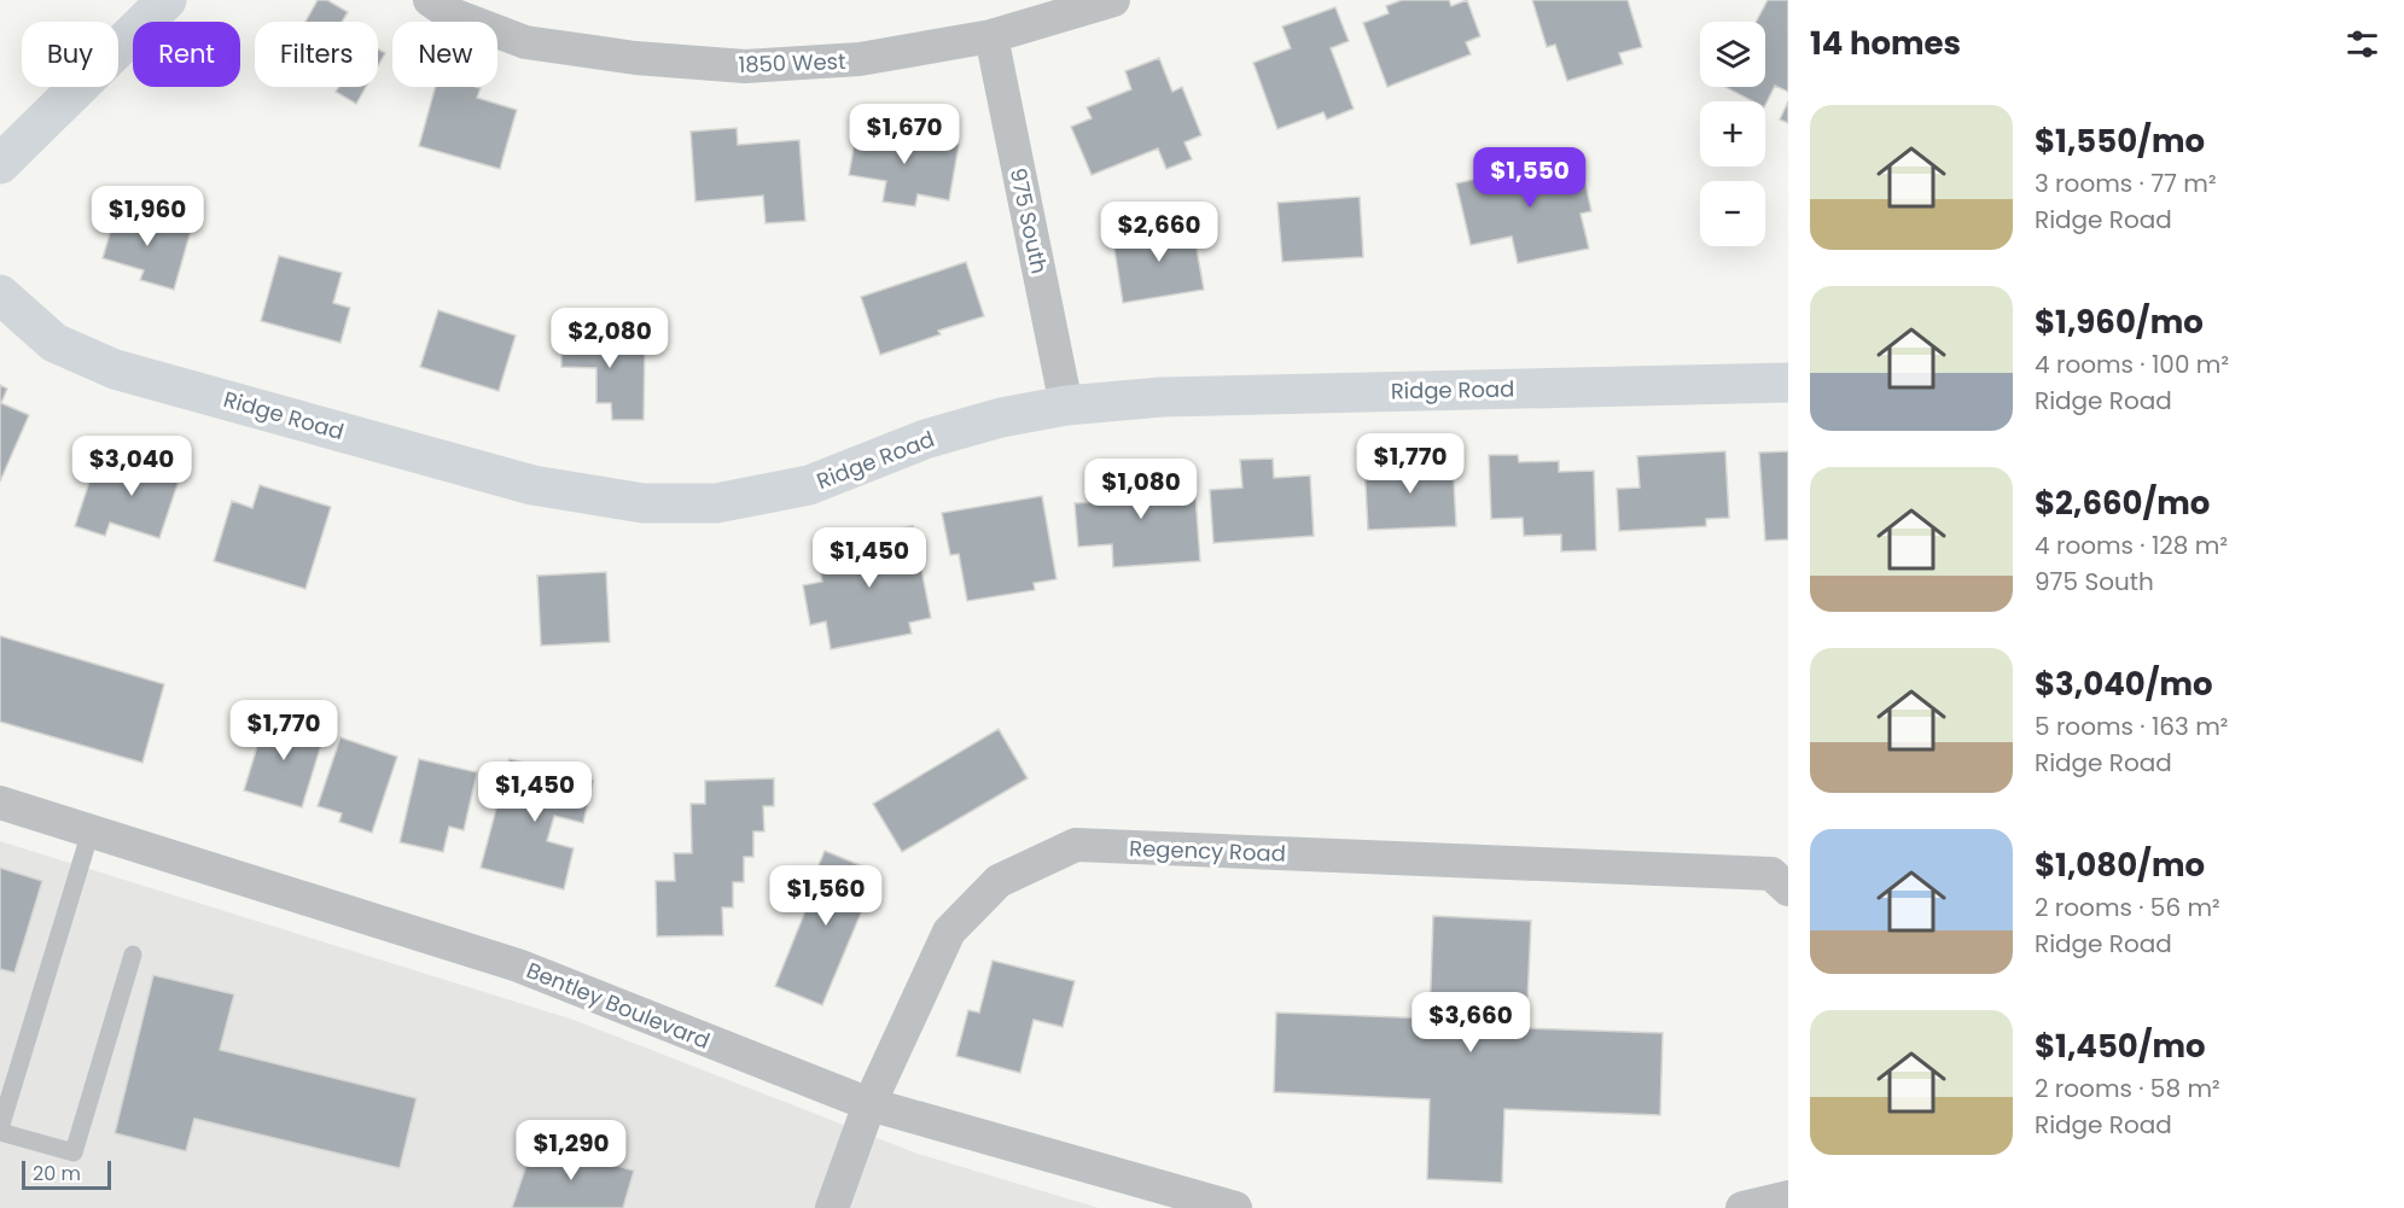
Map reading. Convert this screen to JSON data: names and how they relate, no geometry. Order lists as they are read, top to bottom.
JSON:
{
  "streets": {
    "street": [
      "1850 West",
      "975 South",
      "Ridge Road",
      "Regency Road",
      "Bentley Boulevard"
    ]
  },
  "crossings": [
    ["1850 West", "975 South"],
    ["975 South", "Ridge Road"],
    ["Regency Road", "Bentley Boulevard"]
  ],
  "scale_bar": "20 m",
  "page": {
    "heading": "14 homes",
    "map_buttons": ["+", "−"],
    "chip": [
      "Buy",
      "Rent",
      "Filters",
      "New"
    ],
    "list": [
      {
        "name": "$1,550/mo",
        "note": "3 rooms · 77 m² · Ridge Road"
      },
      {
        "name": "$1,960/mo",
        "note": "4 rooms · 100 m² · Ridge Road"
      },
      {
        "name": "$2,660/mo",
        "note": "4 rooms · 128 m² · 975 South"
      },
      {
        "name": "$3,040/mo",
        "note": "5 rooms · 163 m² · Ridge Road"
      },
      {
        "name": "$1,080/mo",
        "note": "2 rooms · 56 m² · Ridge Road"
      },
      {
        "name": "$1,450/mo",
        "note": "2 rooms · 58 m² · Ridge Road"
      }
    ],
    "price": [
      "$1,670",
      "$1,550",
      "$1,960",
      "$2,660",
      "$2,080",
      "$1,770",
      "$3,040",
      "$1,080",
      "$1,450",
      "$1,770",
      "$1,450",
      "$1,560",
      "$3,660",
      "$1,290"
    ],
    "scale": "20 m"
  }
}
